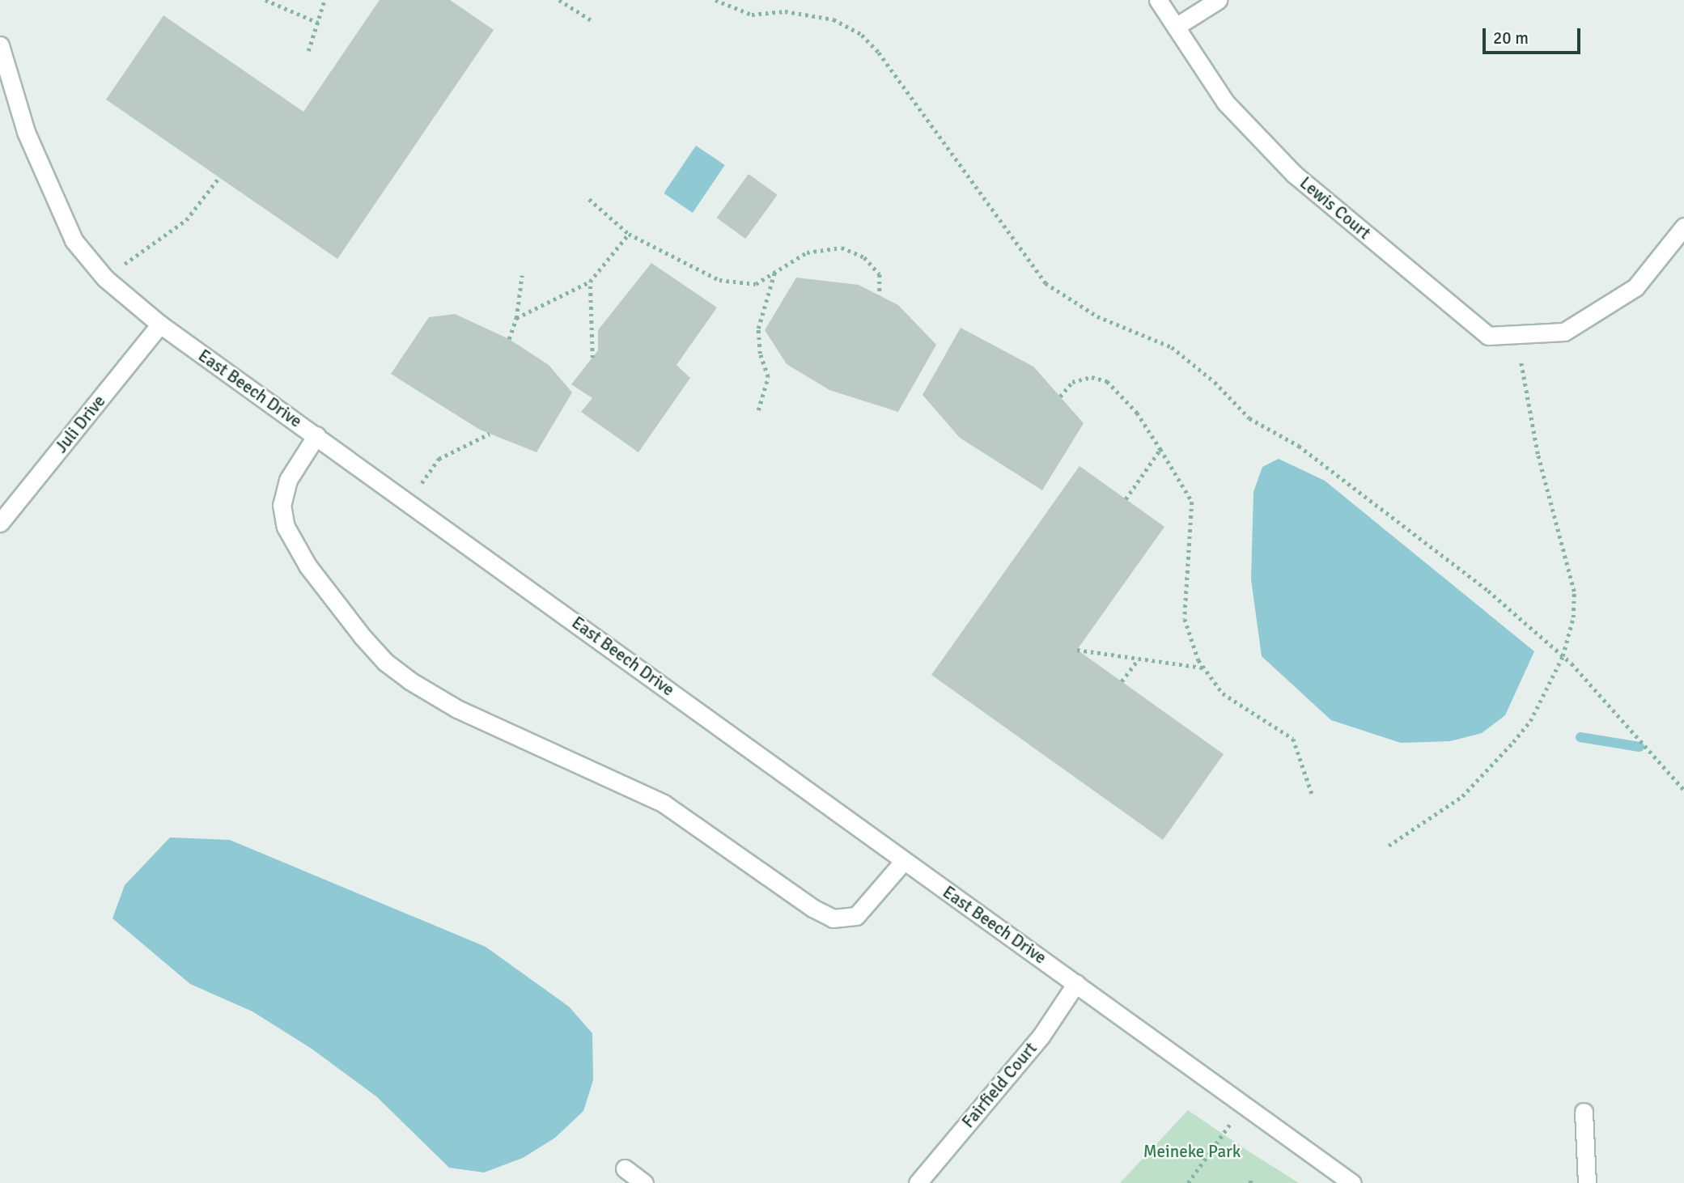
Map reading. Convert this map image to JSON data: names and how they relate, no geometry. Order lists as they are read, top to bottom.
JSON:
{
  "streets": {
    "street": [
      "Lewis Court",
      "East Beech Drive",
      "Juli Drive",
      "Fairfield Court"
    ]
  },
  "crossings": [
    ["East Beech Drive", "Juli Drive"],
    ["East Beech Drive", "Fairfield Court"]
  ],
  "parks": ["Meineke Park"],
  "scale_bar": "20 m"
}
